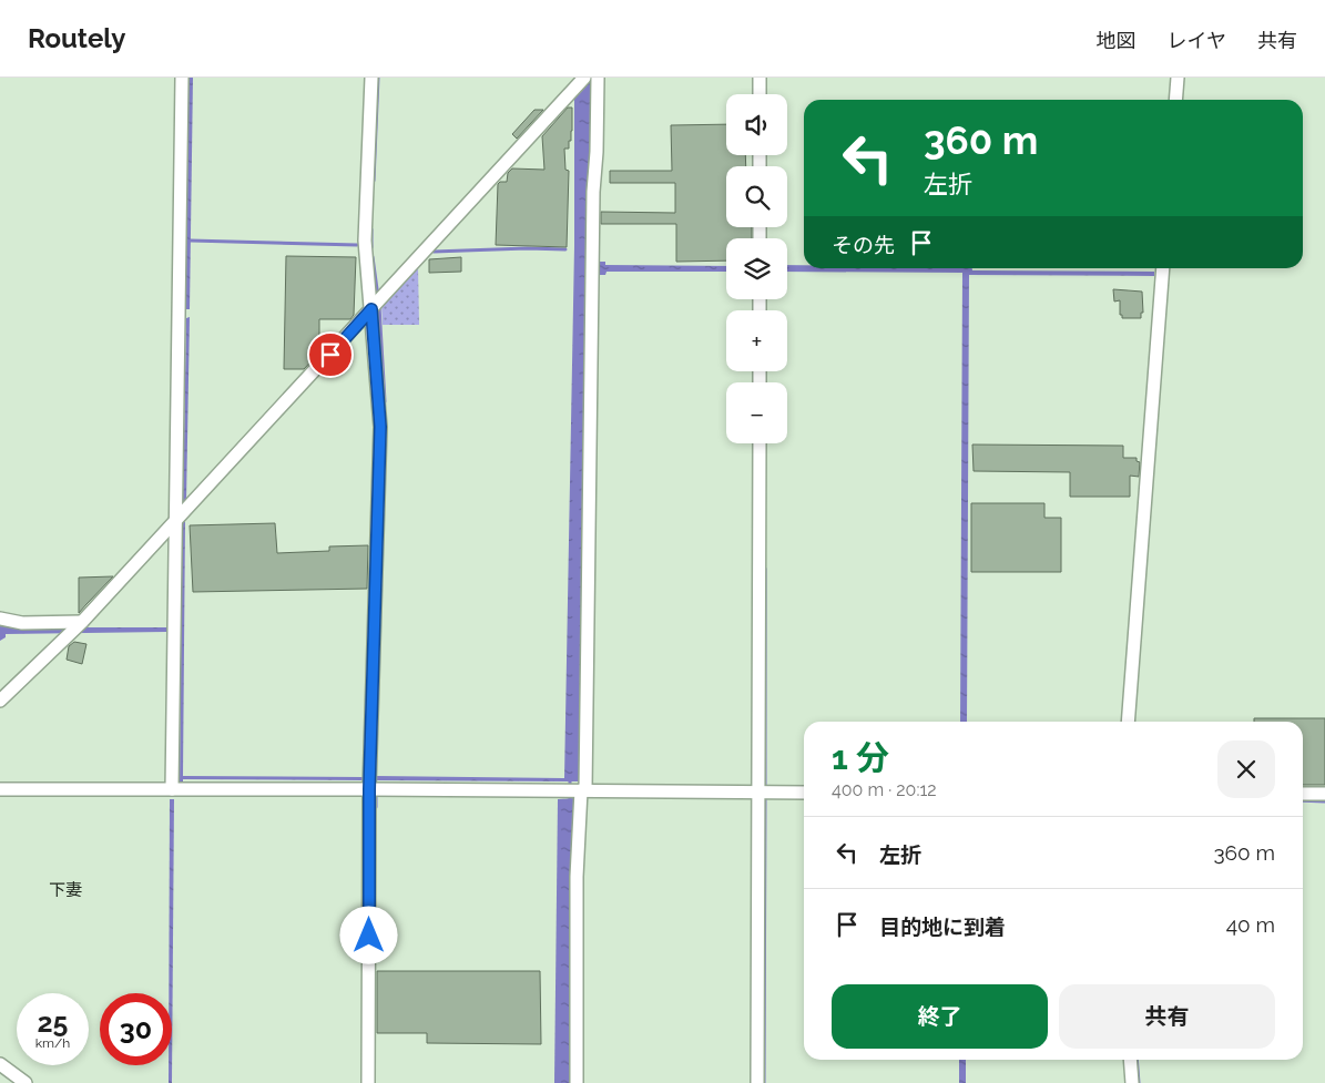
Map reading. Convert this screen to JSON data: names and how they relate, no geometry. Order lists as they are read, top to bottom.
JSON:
{
  "districts": ["下妻"],
  "page": {
    "header": "Routely",
    "nav": ["地図", "レイヤ", "共有"],
    "map_buttons": ["+", "−"],
    "turn": ["360 m", "左折"],
    "then": "その先",
    "heading": ["1 分", "400 m · 20:12"],
    "list": [
      {
        "name": "左折",
        "value": "360 m"
      },
      {
        "name": "目的地に到着",
        "value": "40 m"
      }
    ],
    "buttons": ["終了", "共有"],
    "speed": "25 km/h",
    "limit": "30"
  }
}
